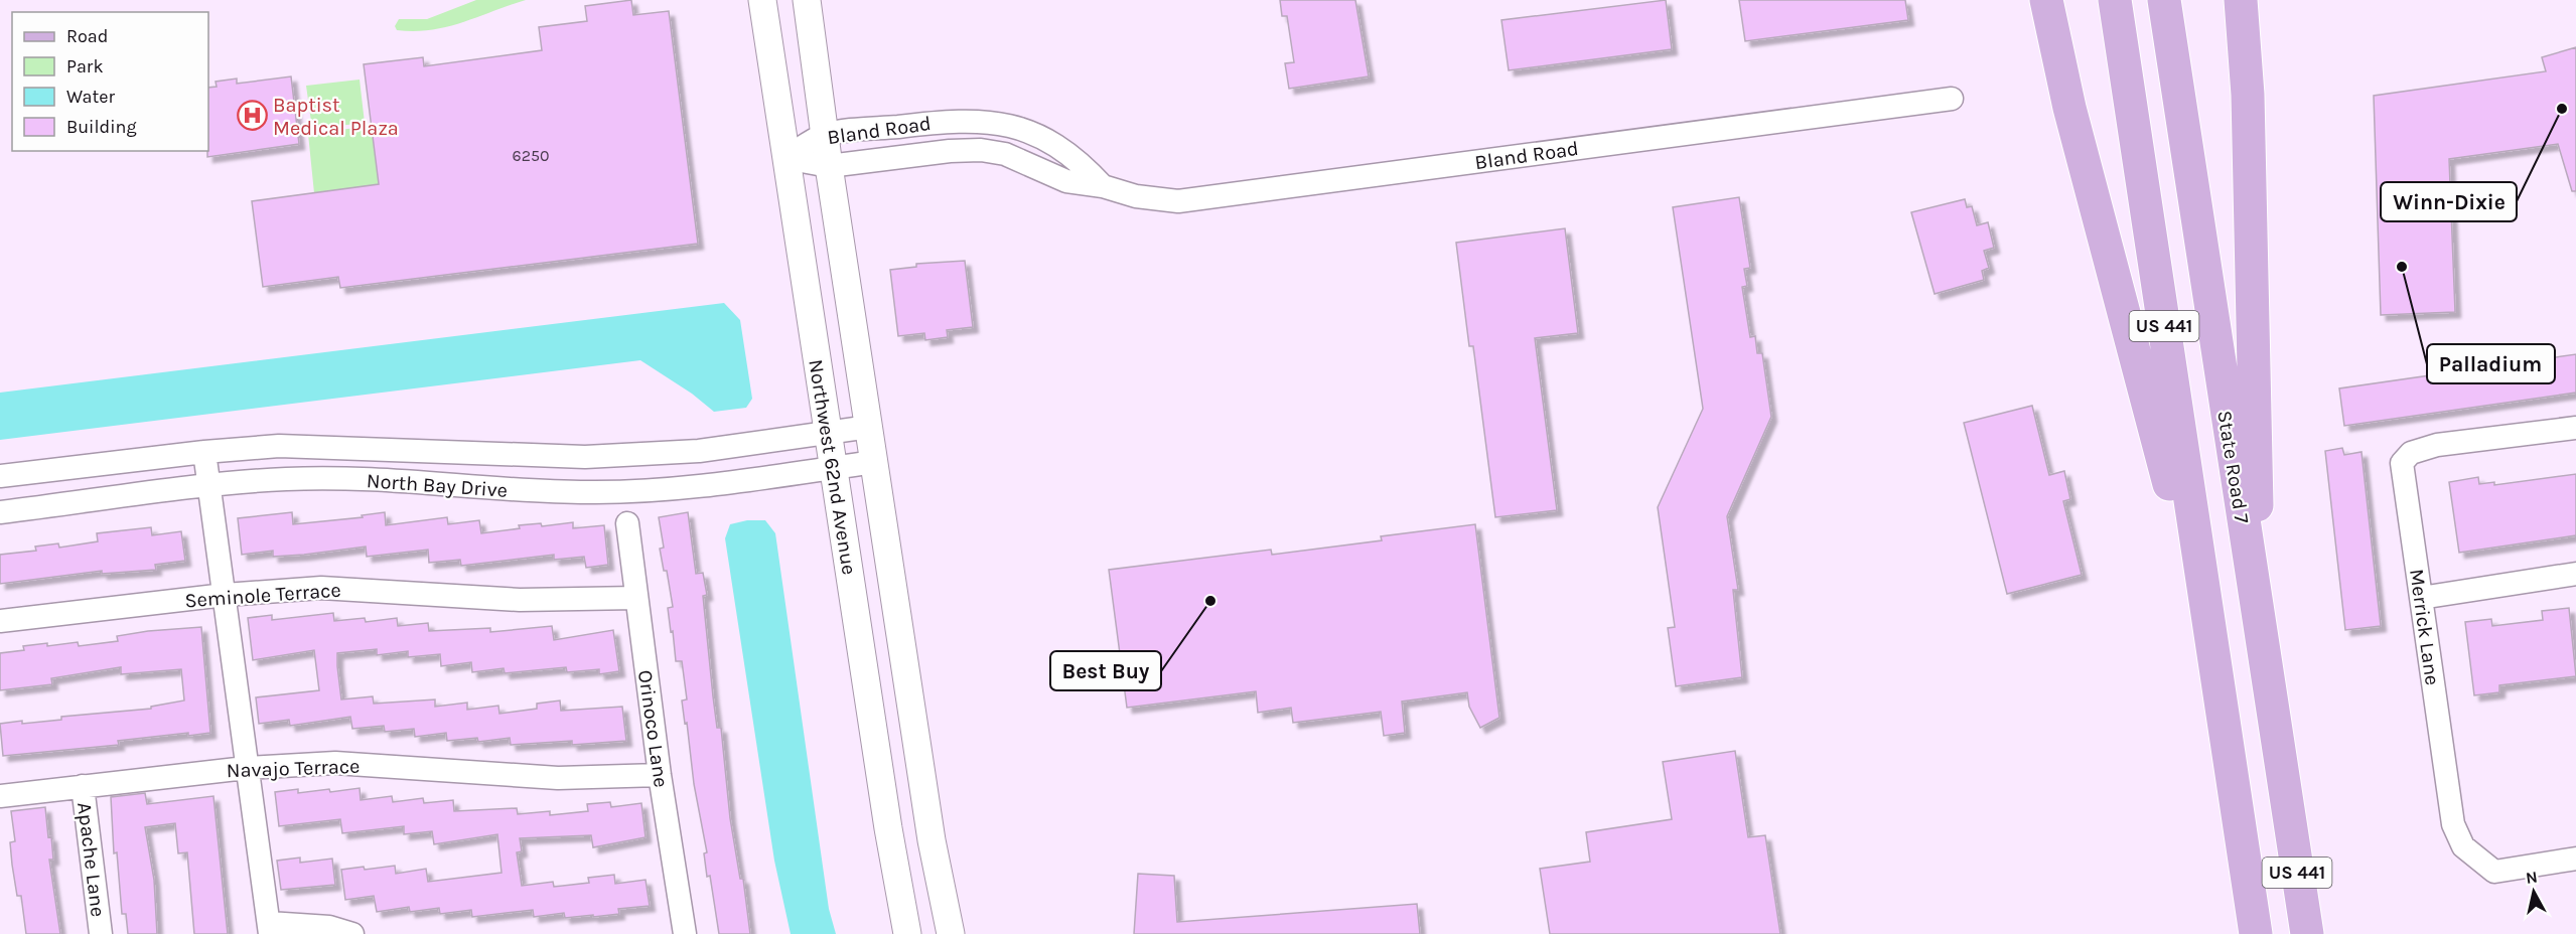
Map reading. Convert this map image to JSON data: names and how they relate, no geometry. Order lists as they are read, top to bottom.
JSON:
{
  "streets": {
    "main road": ["US 441", "State Road 7"],
    "street": [
      "Bland Road",
      "Northwest 62nd Avenue",
      "North Bay Drive",
      "Seminole Terrace",
      "Merrick Lane",
      "Orinoco Lane",
      "Navajo Terrace",
      "Apache Lane"
    ]
  },
  "crossings": [
    ["Bland Road", "Northwest 62nd Avenue"],
    ["Northwest 62nd Avenue", "North Bay Drive"],
    ["Seminole Terrace", "Orinoco Lane"],
    ["Orinoco Lane", "Navajo Terrace"],
    ["Navajo Terrace", "Apache Lane"]
  ],
  "places": {
    "other": ["Winn-Dixie", "Palladium", "Best Buy"],
    "hospital": ["Baptist Medical Plaza"]
  },
  "house_numbers": ["6250"],
  "legend": [
    "Road",
    "Park",
    "Water",
    "Building"
  ],
  "north": "top"
}
